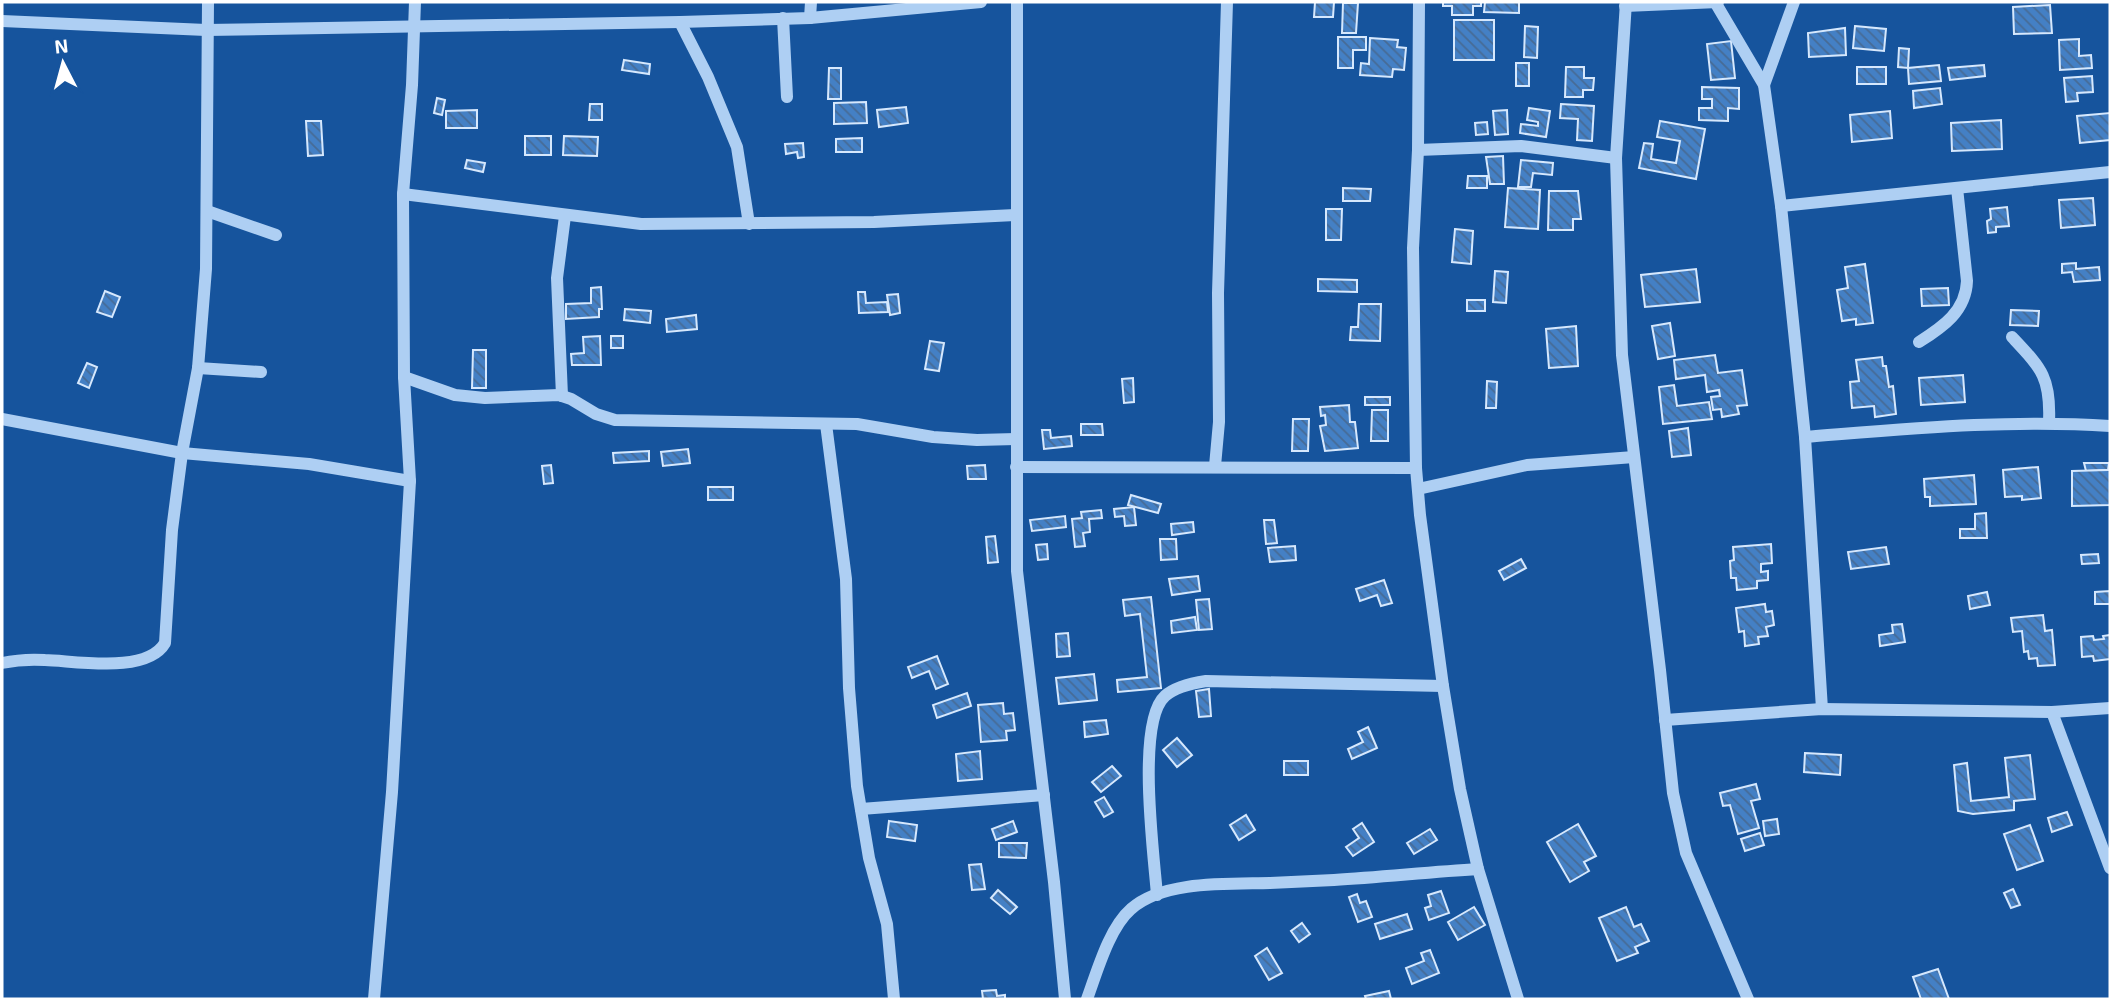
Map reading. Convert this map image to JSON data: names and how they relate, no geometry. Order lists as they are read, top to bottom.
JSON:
{
  "north": "top"
}
